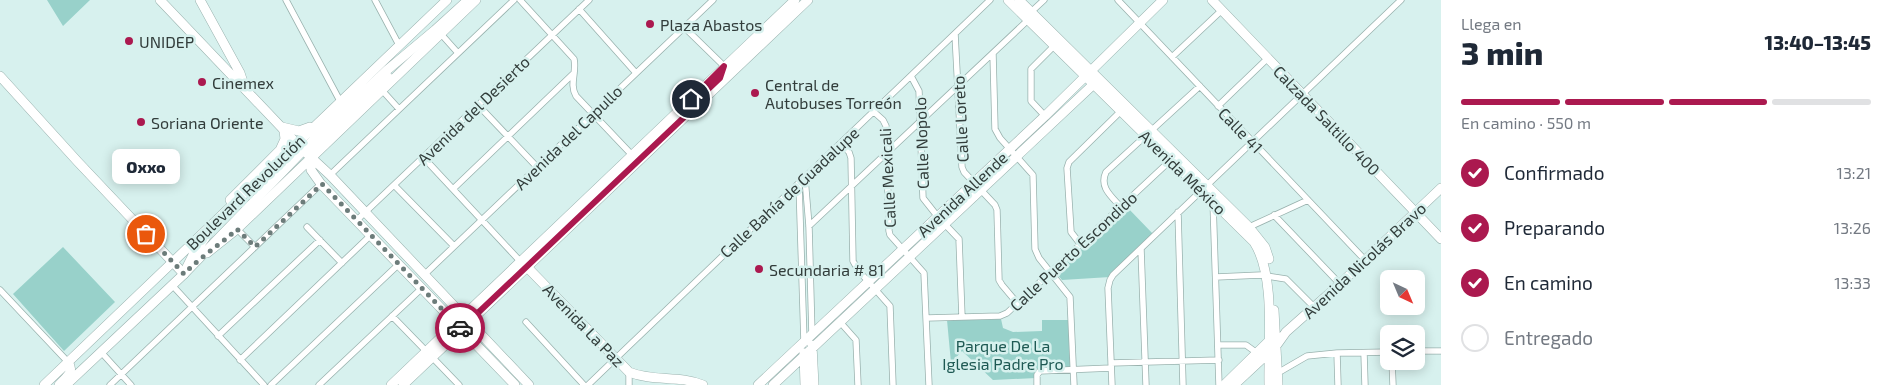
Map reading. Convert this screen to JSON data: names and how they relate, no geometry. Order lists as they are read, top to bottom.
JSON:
{
  "streets": {
    "main road": [
      "Calzada Saltillo 400",
      "Avenida México",
      "Boulevard Revolución",
      "Avenida Allende",
      "Avenida Nicolás Bravo",
      "Avenida La Paz"
    ],
    "street": [
      "Avenida del Desierto",
      "Calle Loreto",
      "Calle 41",
      "Avenida del Capullo",
      "Calle Nopolo",
      "Calle Mexicali",
      "Calle Bahía de Guadalupe",
      "Calle Puerto Escondido"
    ]
  },
  "crossings": [
    ["Calle Loreto", "Calle Bahía de Guadalupe"],
    ["Calle Loreto", "Avenida Allende"],
    ["Calle Loreto", "Calle Puerto Escondido"],
    ["Calzada Saltillo 400", "Avenida Nicolás Bravo"],
    ["Calle 41", "Avenida Allende"],
    ["Calle 41", "Avenida Nicolás Bravo"],
    ["Calle Nopolo", "Calle Bahía de Guadalupe"],
    ["Calle Nopolo", "Avenida Allende"],
    ["Calle Nopolo", "Calle Puerto Escondido"],
    ["Avenida México", "Avenida Allende"],
    ["Avenida México", "Calle Puerto Escondido"],
    ["Avenida México", "Avenida Nicolás Bravo"],
    ["Calle Mexicali", "Calle Bahía de Guadalupe"],
    ["Calle Mexicali", "Avenida Allende"],
    ["Calle Mexicali", "Calle Puerto Escondido"],
    ["Calle Bahía de Guadalupe", "Avenida La Paz"]
  ],
  "parks": ["Parque De La Iglesia Padre Pro"],
  "places": [
    "Plaza Abastos",
    "UNIDEP",
    "Cinemex",
    "Central de Autobuses Torreón",
    "Soriana Oriente",
    "Oxxo",
    "Secundaria # 81"
  ],
  "north": "bottom right",
  "page": {
    "heading": ["3 min", "Llega en", "13:40–13:45"],
    "bar": "En camino · 550 m",
    "list": [
      ["Confirmado", "13:21"],
      ["Preparando", "13:26"],
      ["En camino", "13:33"],
      "Entregado"
    ],
    "bubble": "Oxxo"
  }
}
